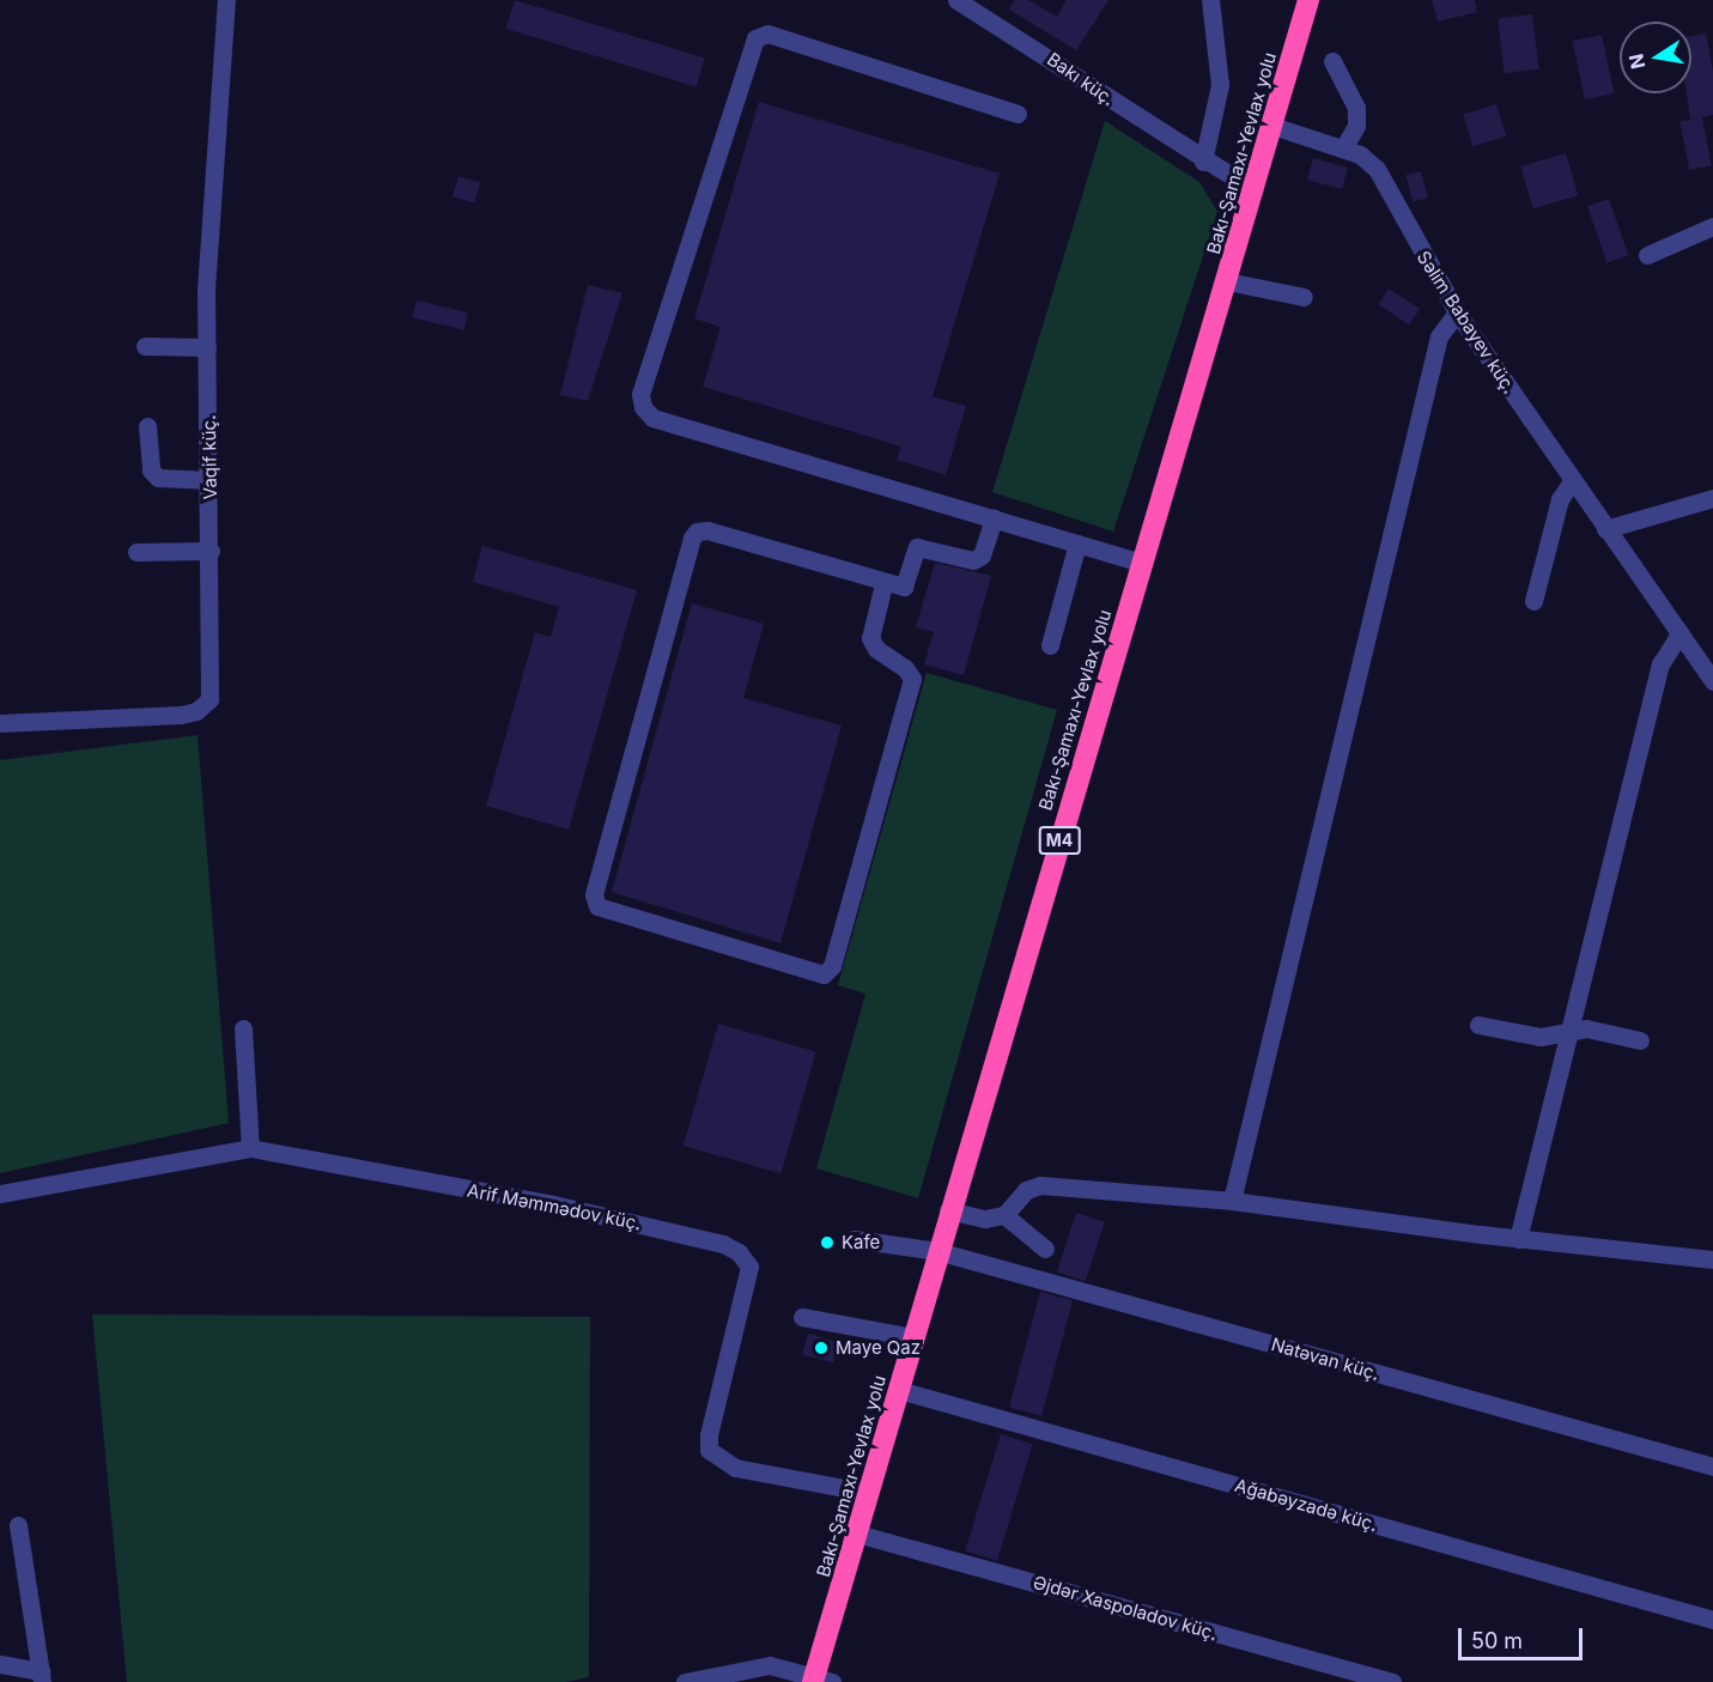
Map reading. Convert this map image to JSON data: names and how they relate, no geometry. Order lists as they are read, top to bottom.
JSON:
{
  "streets": {
    "highway": ["Bakı-Şamaxı-Yevlax yolu", "M4"],
    "street": [
      "Bakı küç.",
      "Səlim Babayev küç.",
      "Vaqif küç.",
      "Arif Məmmədov küç.",
      "Natəvan küç.",
      "Ağabəyzadə küç.",
      "Əjdər Xaspoladov küç."
    ]
  },
  "crossings": [
    ["Bakı küç.", "Bakı-Şamaxı-Yevlax yolu"],
    ["Bakı-Şamaxı-Yevlax yolu", "Səlim Babayev küç."],
    ["Bakı-Şamaxı-Yevlax yolu", "Arif Məmmədov küç."],
    ["Bakı-Şamaxı-Yevlax yolu", "Natəvan küç."],
    ["Bakı-Şamaxı-Yevlax yolu", "Ağabəyzadə küç."],
    ["Bakı-Şamaxı-Yevlax yolu", "Əjdər Xaspoladov küç."]
  ],
  "places": ["Kafe", "Maye Qaz"],
  "scale_bar": "50 m",
  "north": "left"
}
